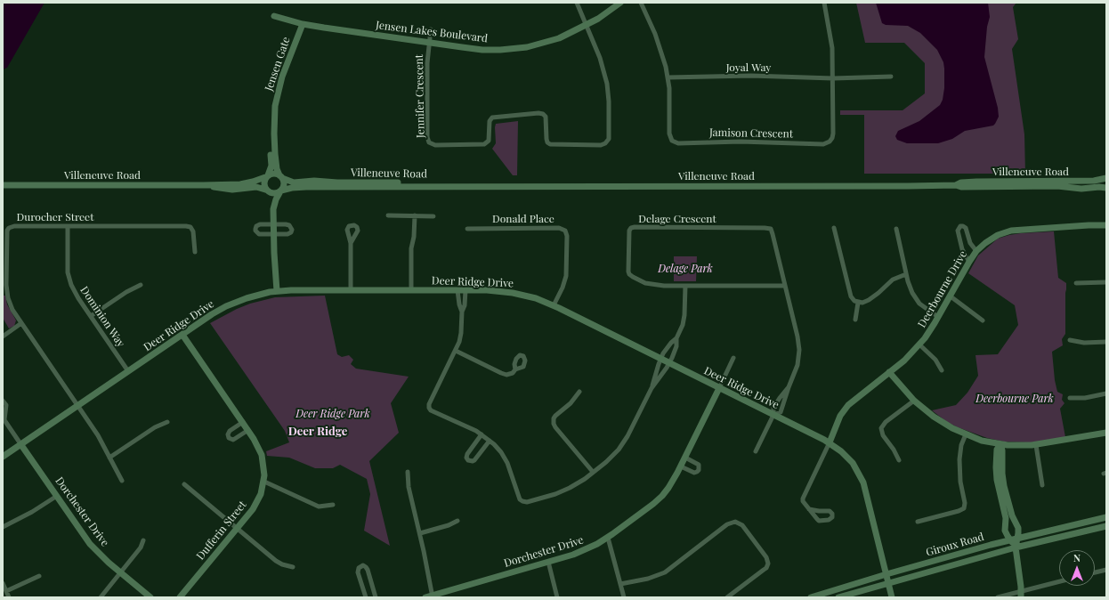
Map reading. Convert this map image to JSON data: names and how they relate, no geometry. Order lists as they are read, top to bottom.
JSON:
{
  "streets": {
    "street": [
      "Jensen Lakes Boulevard",
      "Jensen Gate",
      "Joyal Way",
      "Jennifer Crescent",
      "Jamison Crescent",
      "Villeneuve Road",
      "Durocher Street",
      "Donald Place",
      "Delage Crescent",
      "Deer Ridge Drive",
      "Deerbourne Drive",
      "Dominion Way",
      "Dorchester Drive",
      "Dufferin Street",
      "Giroux Road"
    ]
  },
  "crossings": [
    ["Jensen Lakes Boulevard", "Jensen Gate"],
    ["Jensen Lakes Boulevard", "Jennifer Crescent"],
    ["Jensen Gate", "Villeneuve Road"],
    ["Joyal Way", "Jamison Crescent"],
    ["Durocher Street", "Deer Ridge Drive"],
    ["Durocher Street", "Dominion Way"],
    ["Donald Place", "Deer Ridge Drive"],
    ["Delage Crescent", "Deer Ridge Drive"],
    ["Deer Ridge Drive", "Deerbourne Drive"],
    ["Deer Ridge Drive", "Dominion Way"],
    ["Deer Ridge Drive", "Dorchester Drive"],
    ["Deer Ridge Drive", "Dufferin Street"],
    ["Deer Ridge Drive", "Giroux Road"]
  ],
  "districts": ["Deer Ridge"],
  "parks": ["Delage Park", "Deerbourne Park", "Deer Ridge Park"],
  "north": "top"
}
